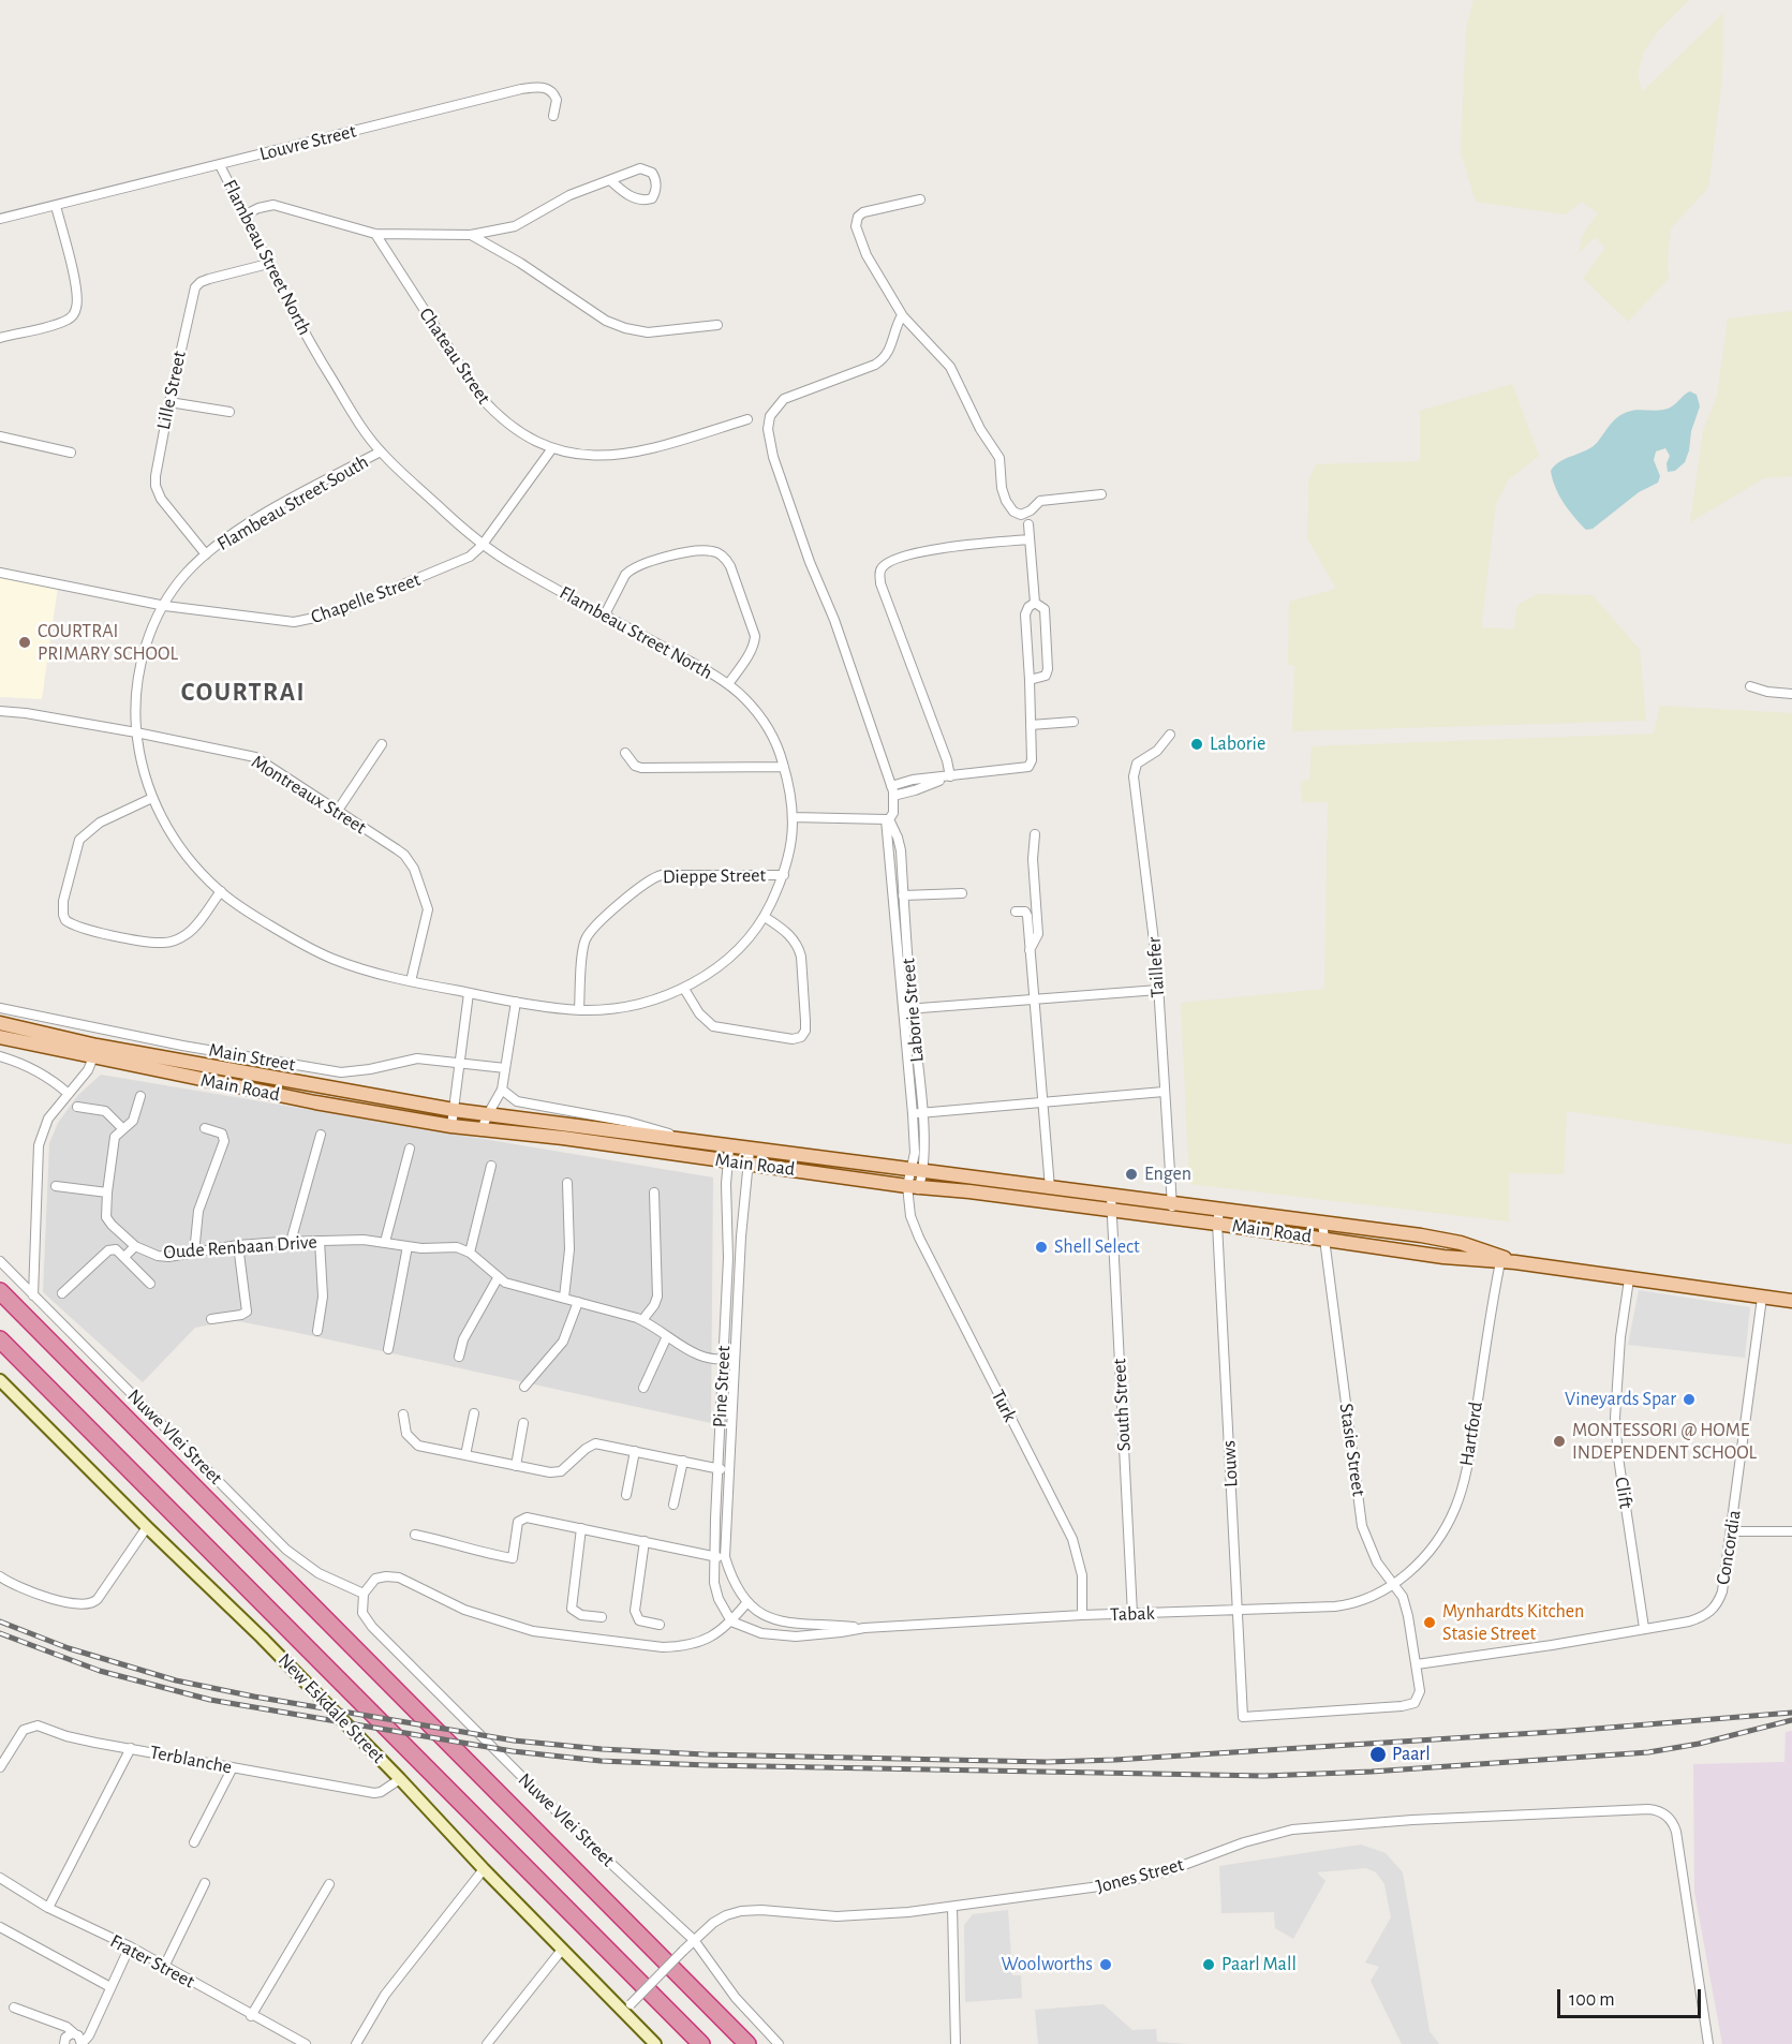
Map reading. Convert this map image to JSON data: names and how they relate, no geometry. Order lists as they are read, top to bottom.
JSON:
{
  "streets": {
    "main road": ["Main Road"],
    "street": [
      "Louvre Street",
      "Flambeau Street North",
      "Chateau Street",
      "Lille Street",
      "Flambeau Street South",
      "Chapelle Street",
      "Montreaux Street",
      "Dieppe Street",
      "Taillefer",
      "Laborie Street",
      "Main Street",
      "Oude Renbaan Drive",
      "Pine Street",
      "South Street",
      "Turk",
      "Hartford",
      "Nuwe Vlei Street",
      "Stasie Street",
      "Louws",
      "Clift",
      "Concordia",
      "Tabak",
      "New Eskdale Street",
      "Terblanche",
      "Jones Street",
      "Frater Street"
    ]
  },
  "crossings": [
    ["Louvre Street", "Flambeau Street North"],
    ["Flambeau Street North", "Lille Street"],
    ["Flambeau Street North", "Flambeau Street South"],
    ["Flambeau Street North", "Chapelle Street"],
    ["Flambeau Street North", "Dieppe Street"],
    ["Chateau Street", "Chapelle Street"],
    ["Lille Street", "Flambeau Street South"],
    ["Flambeau Street South", "Chapelle Street"],
    ["Flambeau Street South", "Montreaux Street"],
    ["Taillefer", "Main Road"],
    ["Laborie Street", "Main Road"],
    ["Main Road", "Pine Street"],
    ["Main Road", "South Street"],
    ["Main Road", "Turk"],
    ["Main Road", "Hartford"],
    ["Main Road", "Stasie Street"],
    ["Main Road", "Louws"],
    ["Main Road", "Clift"],
    ["Main Road", "Concordia"],
    ["Pine Street", "Tabak"],
    ["South Street", "Tabak"],
    ["Turk", "Tabak"],
    ["Hartford", "Stasie Street"],
    ["Hartford", "Tabak"],
    ["Nuwe Vlei Street", "Jones Street"],
    ["Stasie Street", "Louws"],
    ["Stasie Street", "Concordia"],
    ["Stasie Street", "Tabak"],
    ["Louws", "Tabak"],
    ["Clift", "Concordia"],
    ["New Eskdale Street", "Terblanche"],
    ["New Eskdale Street", "Jones Street"]
  ],
  "districts": ["COURTRAI"],
  "places": [
    "COURTRAI PRIMARY SCHOOL",
    "Laborie",
    "Engen",
    "Shell Select",
    "Vineyards Spar",
    "MONTESSORI @ HOME INDEPENDENT SCHOOL",
    "Mynhardts Kitchen Stasie Street",
    "Paarl",
    "Woolworths",
    "Paarl Mall"
  ],
  "scale_bar": "100 m"
}
